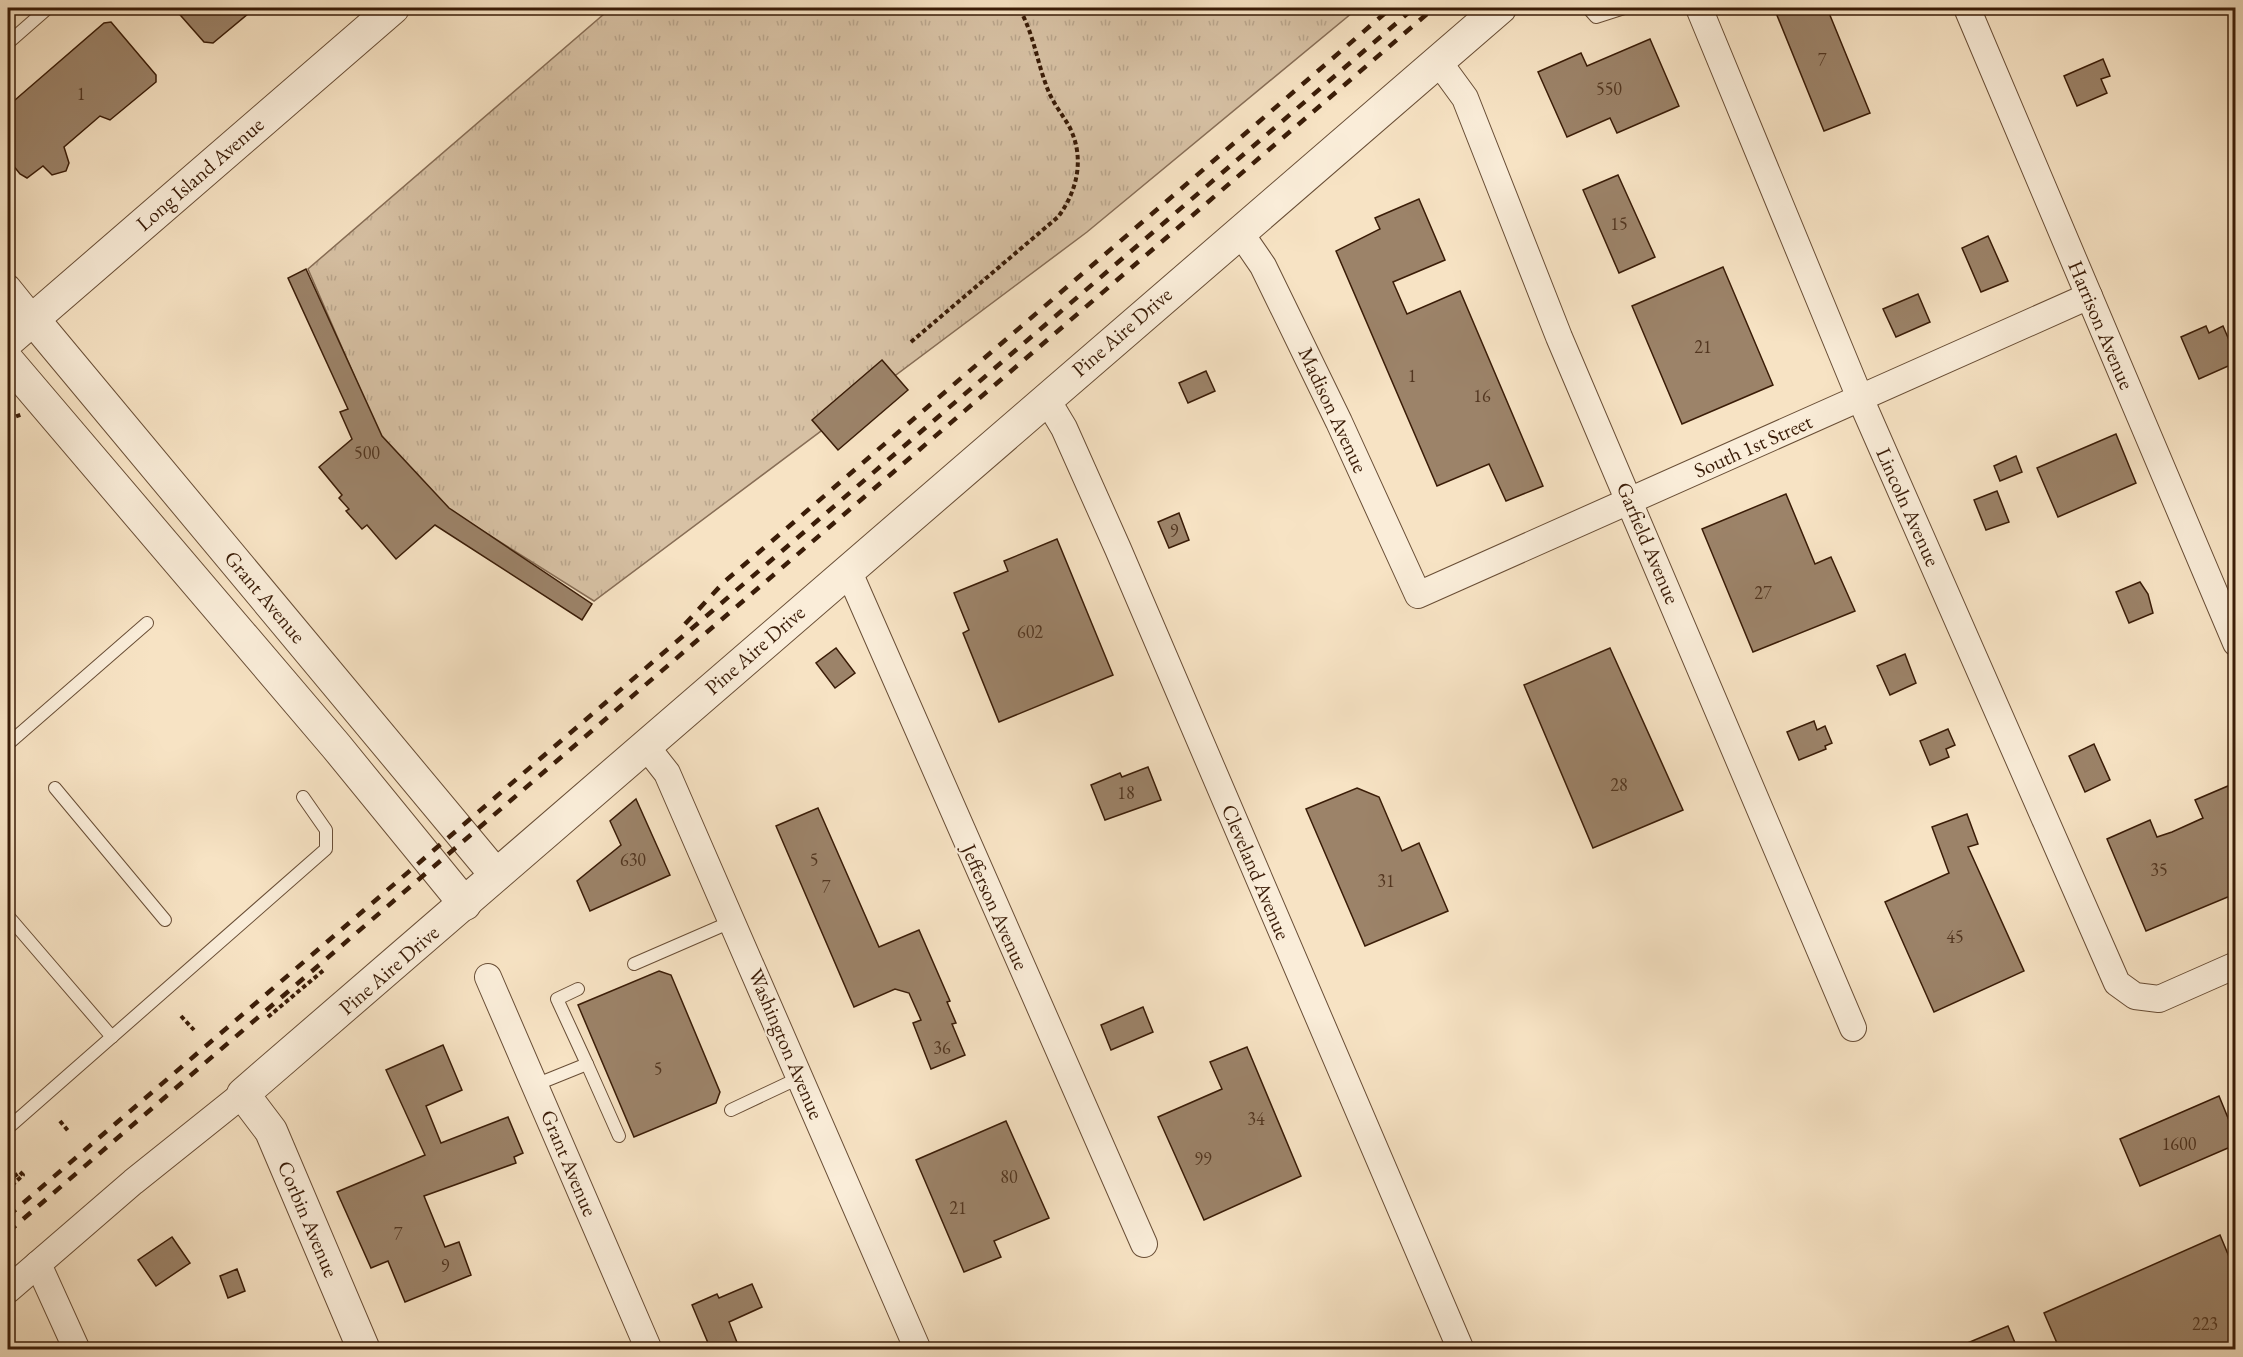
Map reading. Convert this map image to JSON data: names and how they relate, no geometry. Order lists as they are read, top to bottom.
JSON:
{
  "streets": {
    "street": [
      "Long Island Avenue",
      "Harrison Avenue",
      "Pine Aire Drive",
      "Madison Avenue",
      "South 1st Street",
      "Lincoln Avenue",
      "Garfield Avenue",
      "Grant Avenue",
      "Cleveland Avenue",
      "Jefferson Avenue",
      "Washington Avenue",
      "Corbin Avenue"
    ]
  },
  "crossings": [
    ["Long Island Avenue", "Grant Avenue"],
    ["Harrison Avenue", "South 1st Street"],
    ["Pine Aire Drive", "Madison Avenue"],
    ["Pine Aire Drive", "Garfield Avenue"],
    ["Pine Aire Drive", "Grant Avenue"],
    ["Pine Aire Drive", "Cleveland Avenue"],
    ["Pine Aire Drive", "Jefferson Avenue"],
    ["Pine Aire Drive", "Washington Avenue"],
    ["Pine Aire Drive", "Corbin Avenue"],
    ["Madison Avenue", "South 1st Street"],
    ["South 1st Street", "Lincoln Avenue"],
    ["South 1st Street", "Garfield Avenue"]
  ],
  "house_numbers": [
    "7",
    "550",
    "1",
    "15",
    "21",
    "1",
    "16",
    "500",
    "9",
    "27",
    "602",
    "28",
    "18",
    "630",
    "5",
    "35",
    "31",
    "7",
    "45",
    "36",
    "5",
    "34",
    "1600",
    "99",
    "80",
    "21",
    "7",
    "9",
    "223"
  ]
}
